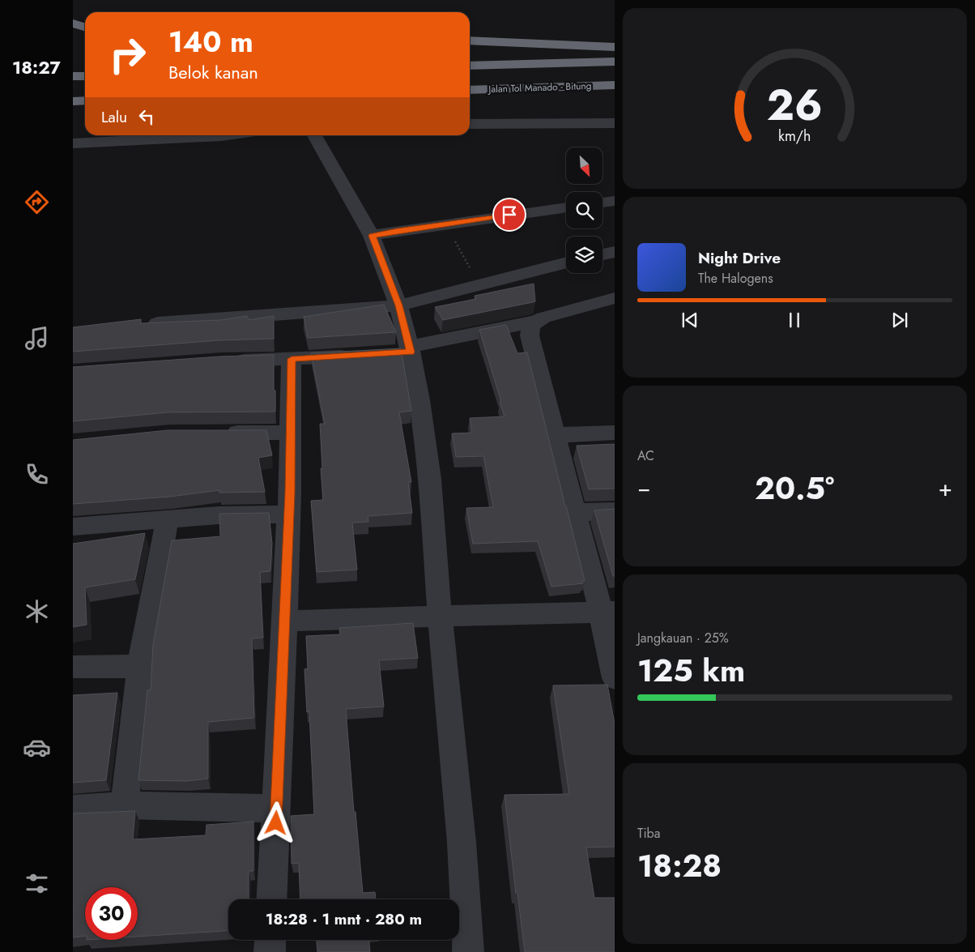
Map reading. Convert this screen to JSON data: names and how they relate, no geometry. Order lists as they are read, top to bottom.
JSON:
{
  "streets": {
    "highway": ["Jalan Tol Manado - Bitung"]
  },
  "north": "bottom right",
  "page": {
    "tabs": "18:27",
    "turn": ["140 m", "Belok kanan"],
    "then": "Lalu",
    "song": ["Night Drive", "The Halogens"],
    "tile": [
      "AC",
      ["Jangkauan · 25%", "125 km"],
      ["Tiba", "18:28"]
    ],
    "heat": ["−", "20.5°", "+"],
    "limit": "30",
    "trip": "18:28 · 1 mnt · 280 m",
    "gauge": ["26", "km/h"]
  }
}
